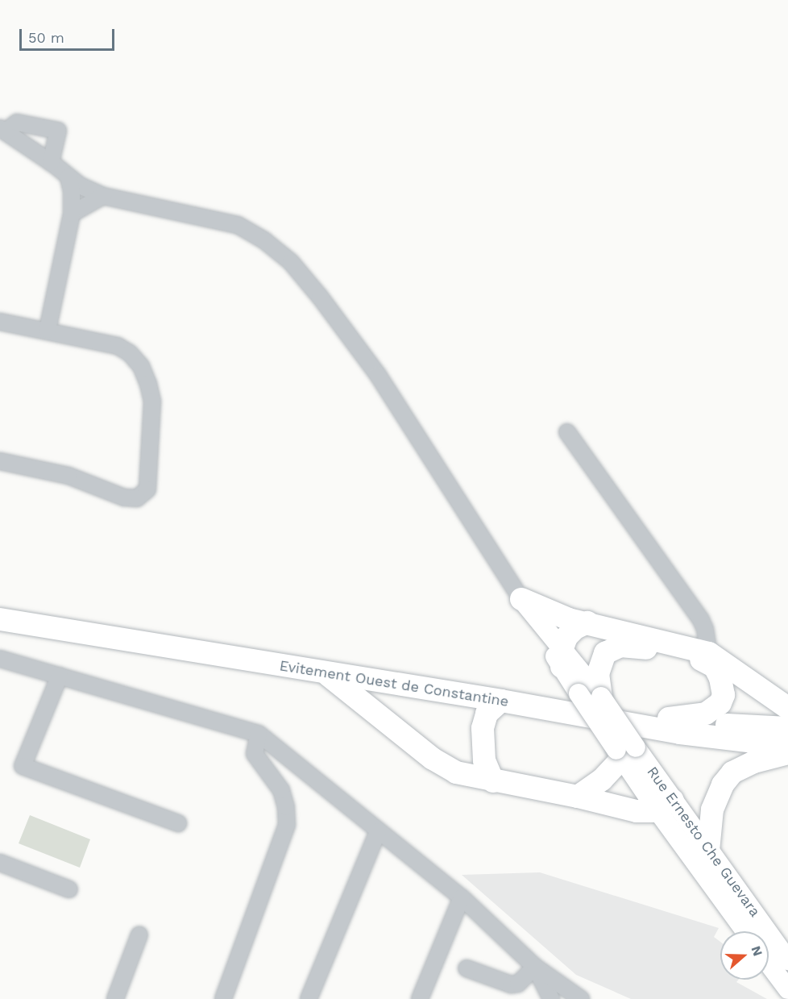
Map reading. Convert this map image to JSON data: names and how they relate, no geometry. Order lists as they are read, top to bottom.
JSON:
{
  "streets": {
    "highway": ["Evitement Ouest de Constantine"],
    "main road": ["Rue Ernesto Che Guevara"]
  },
  "scale_bar": "50 m",
  "north": "right"
}
